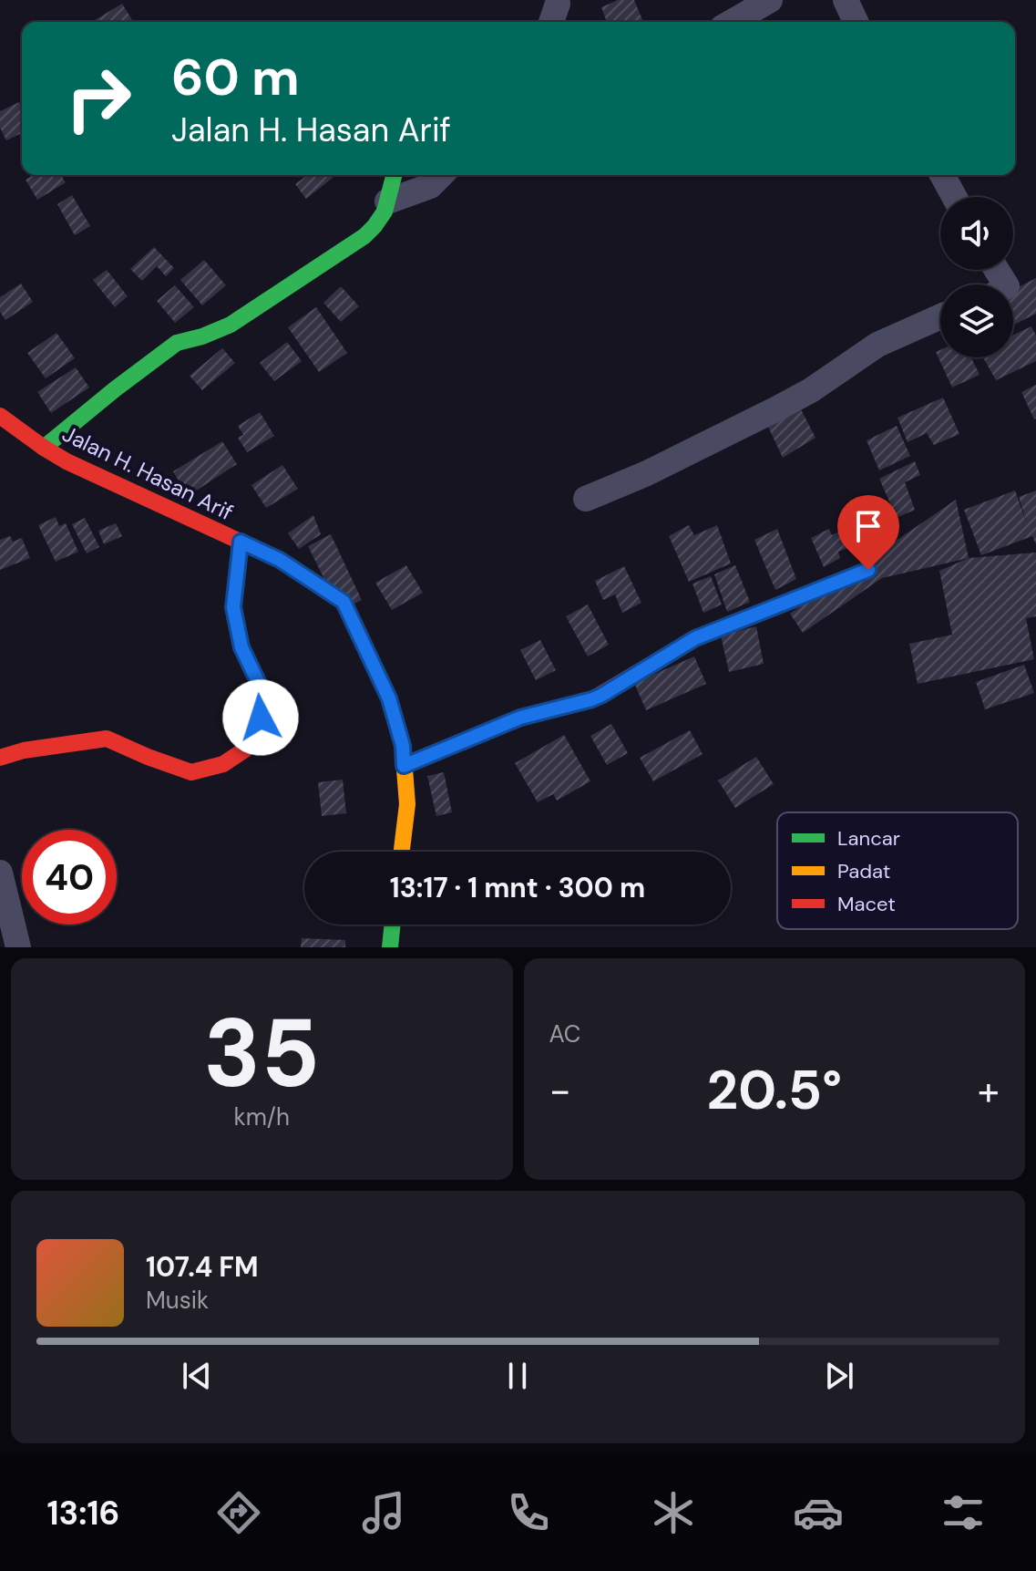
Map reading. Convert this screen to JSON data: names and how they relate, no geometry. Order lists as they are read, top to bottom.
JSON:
{
  "streets": {
    "street": ["Jalan H. Hasan Arif"]
  },
  "legend": ["Lancar", "Padat", "Macet"],
  "page": {
    "turn": ["60 m", "Jalan H. Hasan Arif"],
    "limit": "40",
    "trip": "13:17 · 1 mnt · 300 m",
    "tile": [
      ["35", "km/h"],
      "AC"
    ],
    "heat": ["−", "20.5°", "+"],
    "song": ["107.4 FM", "Musik"],
    "tabs": "13:16"
  }
}
